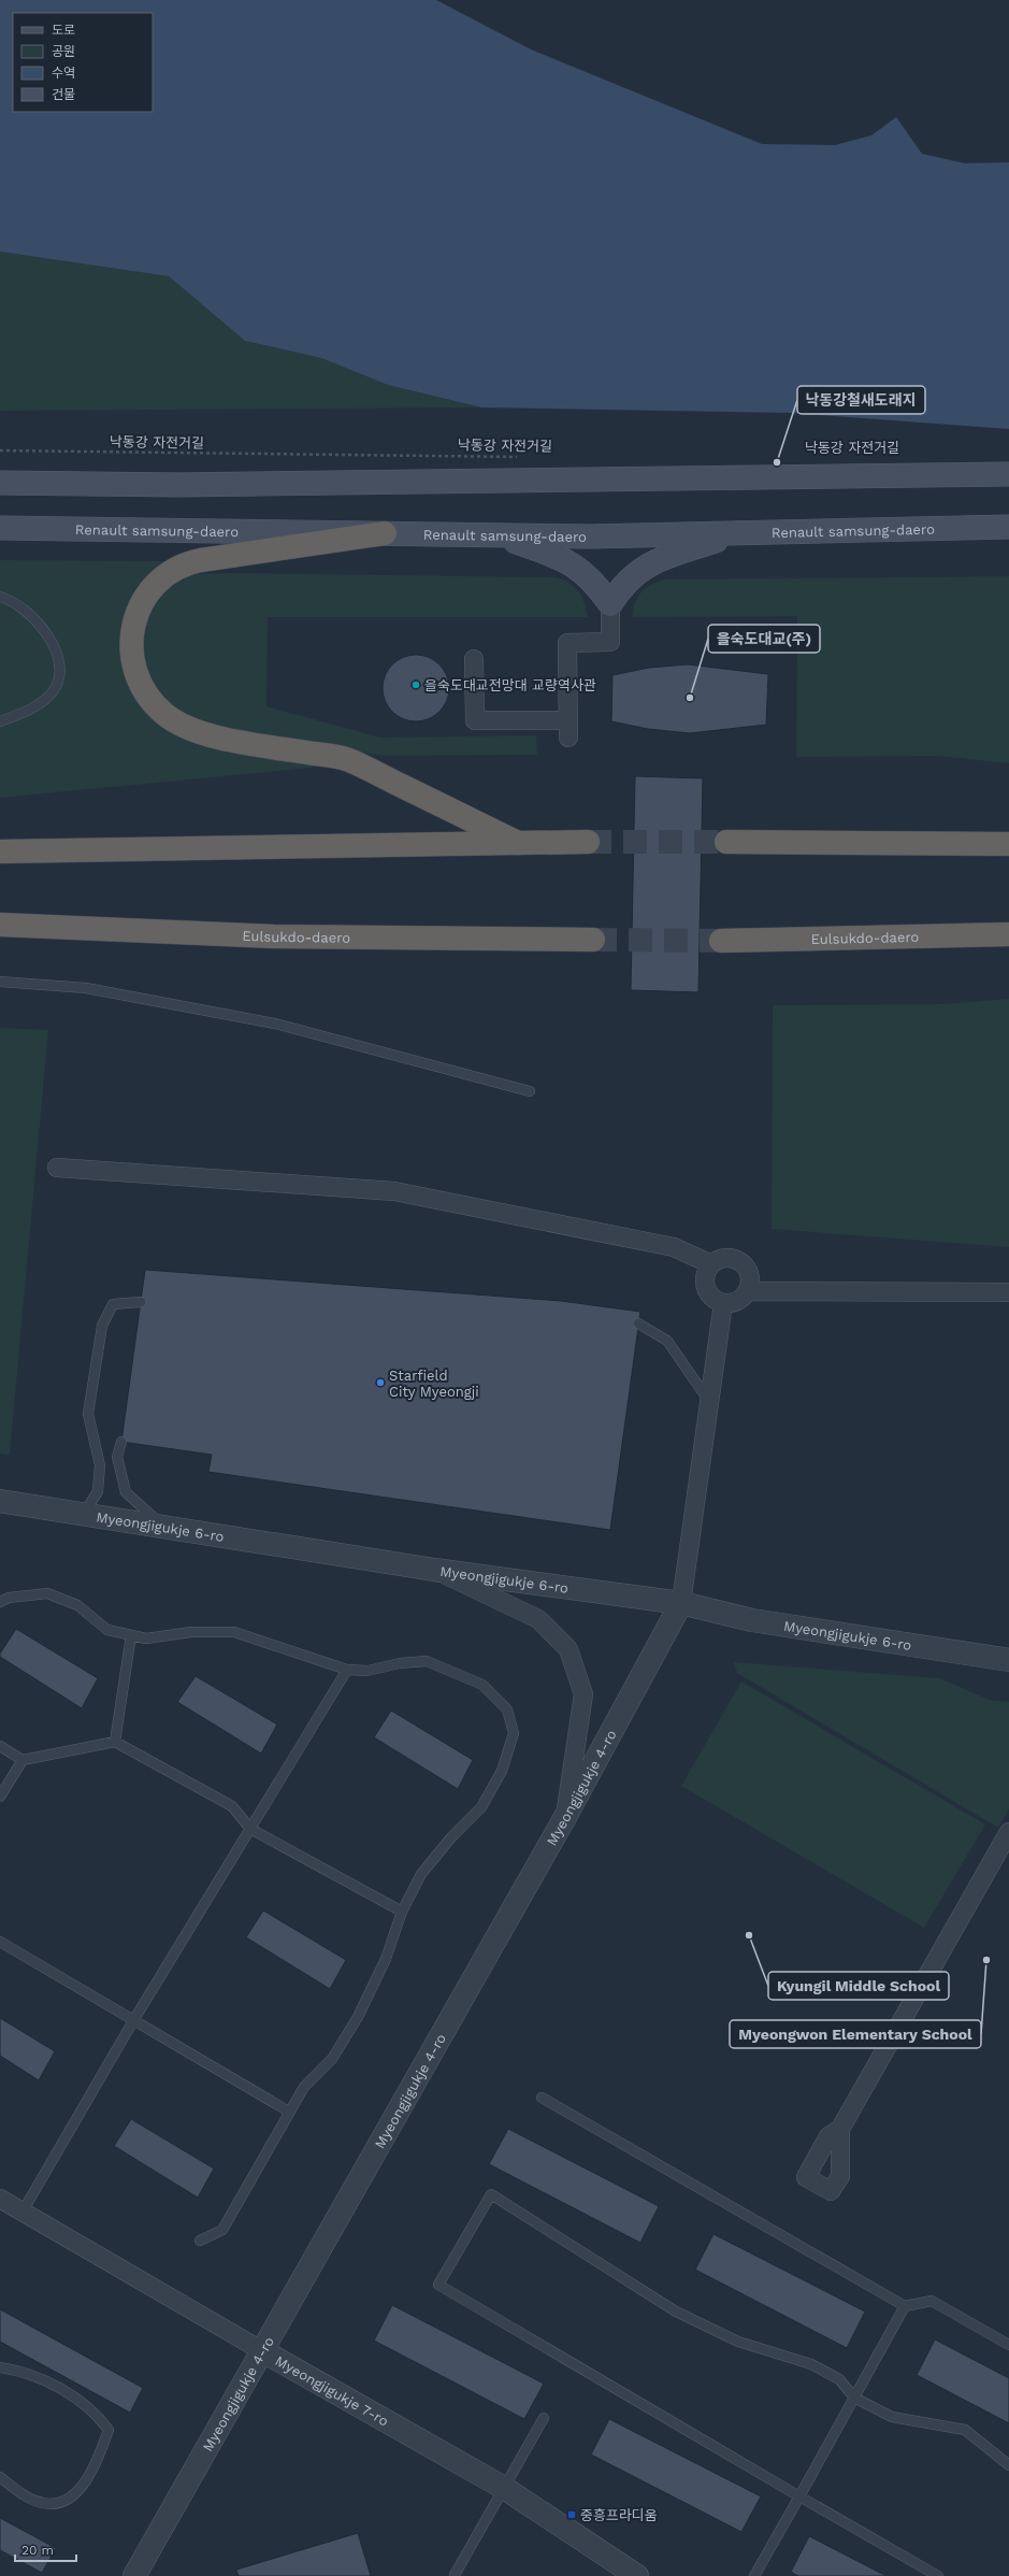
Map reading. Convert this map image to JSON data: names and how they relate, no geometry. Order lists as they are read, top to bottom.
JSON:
{
  "streets": {
    "highway": ["Eulsukdo-daero"],
    "main road": ["Renault samsung-daero"],
    "street": ["Myeongjigukje 6-ro", "Myeongjigukje 4-ro", "Myeongjigukje 7-ro"],
    "path": ["낙동강 자전거길"]
  },
  "crossings": [
    ["Myeongjigukje 6-ro", "Myeongjigukje 4-ro"],
    ["Myeongjigukje 4-ro", "Myeongjigukje 7-ro"]
  ],
  "places": {
    "other": [
      "낙동강철새도래지",
      "을숙도대교전망대 교량역사관",
      "을숙도대교(주)",
      "Starfield City Myeongji",
      "Kyungil Middle School",
      "Myeongwon Elementary School"
    ],
    "transit": ["중흥프라디움"]
  },
  "legend": [
    "도로",
    "공원",
    "수역",
    "건물"
  ],
  "scale_bar": "20 m"
}
